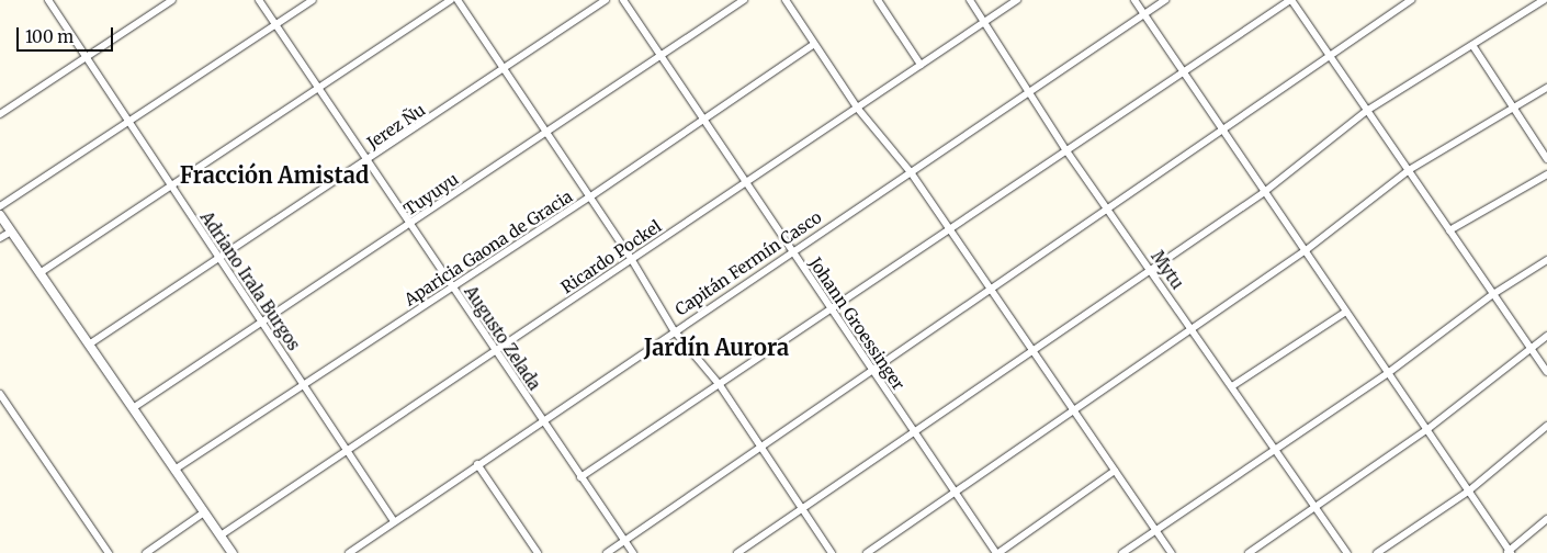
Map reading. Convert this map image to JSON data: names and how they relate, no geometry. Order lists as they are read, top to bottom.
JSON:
{
  "streets": {
    "street": [
      "Jerez Ñu",
      "Tuyuyu",
      "Aparicia Gaona de Gracia",
      "Ricardo Pockel",
      "Capitán Fermín Casco",
      "Mytu",
      "Adriano Irala Burgos",
      "Johann Groessinger",
      "Augusto Zelada"
    ]
  },
  "crossings": [
    ["Jerez Ñu", "Adriano Irala Burgos"],
    ["Jerez Ñu", "Augusto Zelada"],
    ["Tuyuyu", "Adriano Irala Burgos"],
    ["Tuyuyu", "Johann Groessinger"],
    ["Tuyuyu", "Augusto Zelada"],
    ["Aparicia Gaona de Gracia", "Adriano Irala Burgos"],
    ["Aparicia Gaona de Gracia", "Johann Groessinger"],
    ["Aparicia Gaona de Gracia", "Augusto Zelada"],
    ["Ricardo Pockel", "Mytu"],
    ["Ricardo Pockel", "Adriano Irala Burgos"],
    ["Ricardo Pockel", "Johann Groessinger"],
    ["Ricardo Pockel", "Augusto Zelada"],
    ["Capitán Fermín Casco", "Mytu"],
    ["Capitán Fermín Casco", "Adriano Irala Burgos"],
    ["Capitán Fermín Casco", "Johann Groessinger"],
    ["Capitán Fermín Casco", "Augusto Zelada"]
  ],
  "districts": ["Fracción Amistad", "Jardín Aurora"],
  "scale_bar": "100 m"
}
